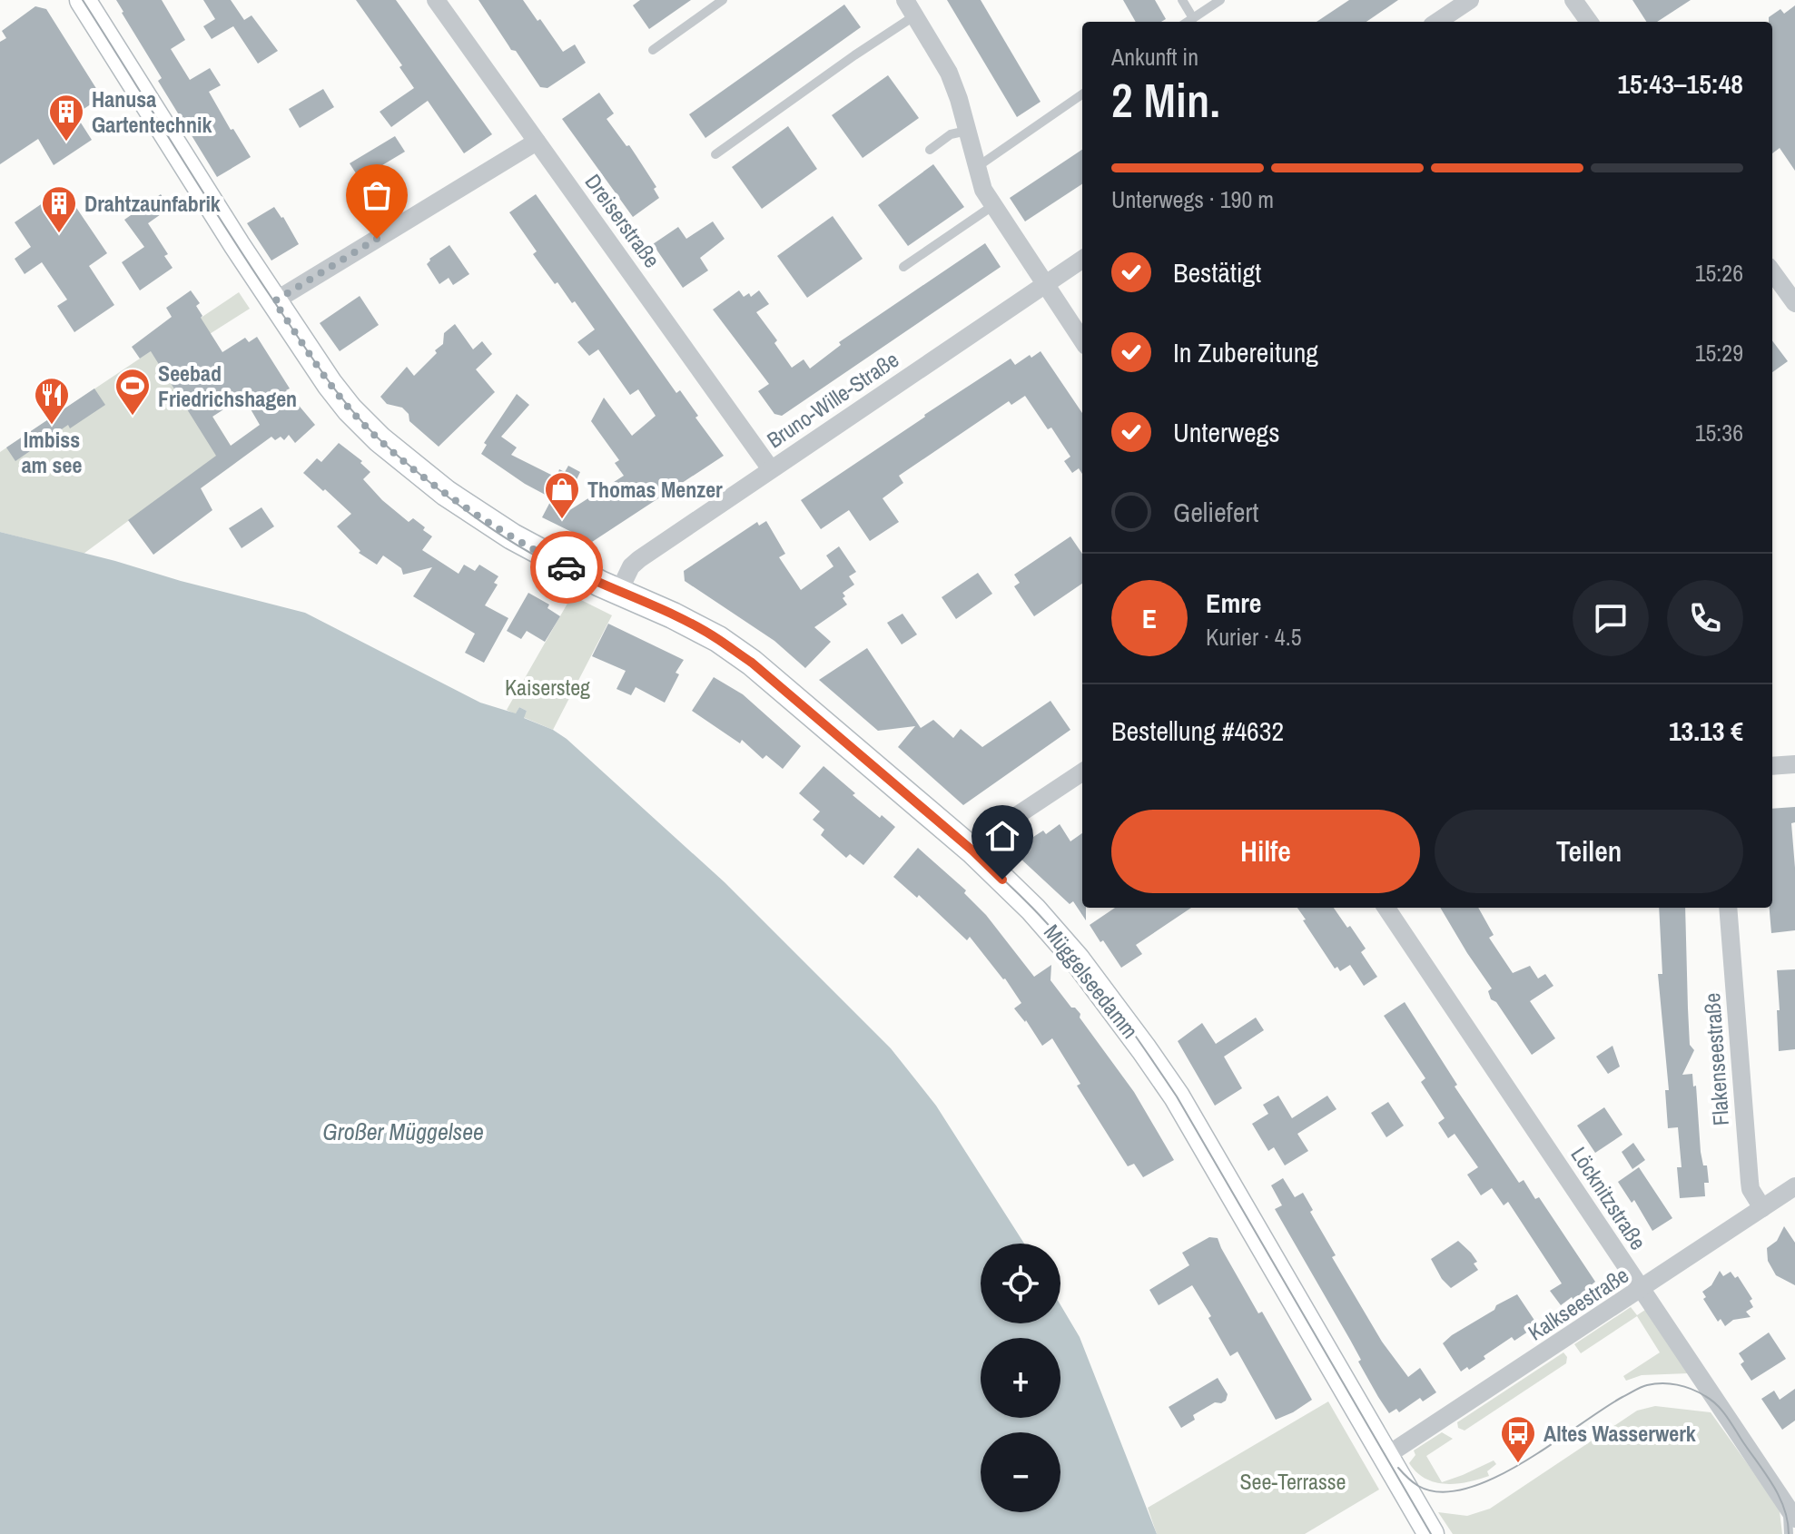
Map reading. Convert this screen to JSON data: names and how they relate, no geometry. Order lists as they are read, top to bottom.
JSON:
{
  "streets": {
    "main road": ["Müggelseedamm"],
    "street": [
      "Dreiserstraße",
      "Bruno-Wille-Straße",
      "Flakenseestraße",
      "Löcknitzstraße",
      "Kalkseestraße"
    ]
  },
  "crossings": [
    ["Dreiserstraße", "Bruno-Wille-Straße"],
    ["Bruno-Wille-Straße", "Müggelseedamm"],
    ["Müggelseedamm", "Kalkseestraße"],
    ["Flakenseestraße", "Kalkseestraße"],
    ["Löcknitzstraße", "Kalkseestraße"]
  ],
  "water": ["Großer Müggelsee"],
  "parks": ["Kaisersteg", "See-Terrasse"],
  "places": {
    "building": ["Hanusa Gartentechnik", "Drahtzaunfabrik"],
    "sports": ["Seebad Friedrichshagen"],
    "restaurant": ["Imbiss am see"],
    "shop": ["Thomas Menzer"],
    "bus stop": ["Altes Wasserwerk"]
  },
  "page": {
    "heading": ["2 Min.", "Ankunft in", "15:43–15:48"],
    "panel": [
      "Emre",
      "Kurier · 4.5",
      "Bestellung #4632",
      "13.13 €"
    ],
    "bar": "Unterwegs · 190 m",
    "list": [
      ["Bestätigt", "15:26"],
      ["In Zubereitung", "15:29"],
      ["Unterwegs", "15:36"],
      "Geliefert"
    ],
    "round": "E",
    "buttons": ["Hilfe", "Teilen"],
    "map_buttons": ["+", "−"]
  }
}
